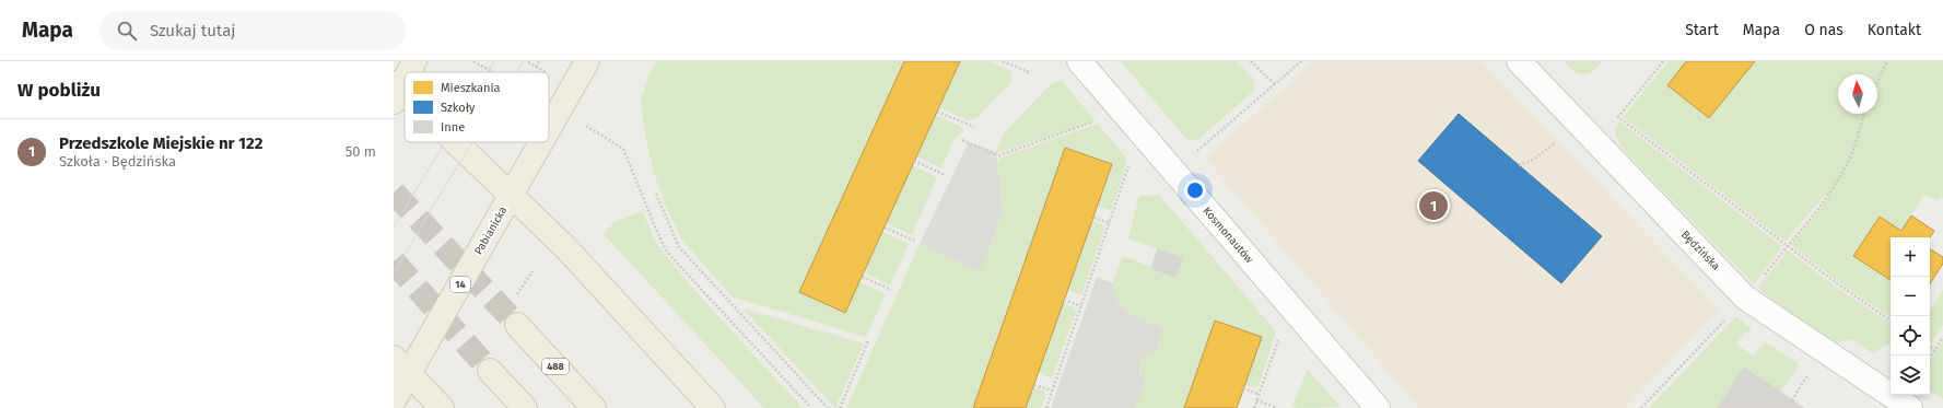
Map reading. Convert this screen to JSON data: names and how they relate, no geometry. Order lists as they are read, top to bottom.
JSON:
{
  "streets": {
    "main road": ["Pabianicka", "14", "488"],
    "street": ["Kosmonautów", "Będzińska"]
  },
  "legend": ["Mieszkania", "Szkoły", "Inne"],
  "north": "top",
  "page": {
    "header": "Mapa",
    "search": "Szukaj tutaj",
    "nav": [
      "Start",
      "Mapa",
      "O nas",
      "Kontakt"
    ],
    "heading": "W pobliżu",
    "list": [
      {
        "mark": "1",
        "name": "Przedszkole Miejskie nr 122",
        "note": "Szkoła · Będzińska",
        "value": "50 m"
      }
    ],
    "pins": "1",
    "map_buttons": ["+", "−"]
  }
}
